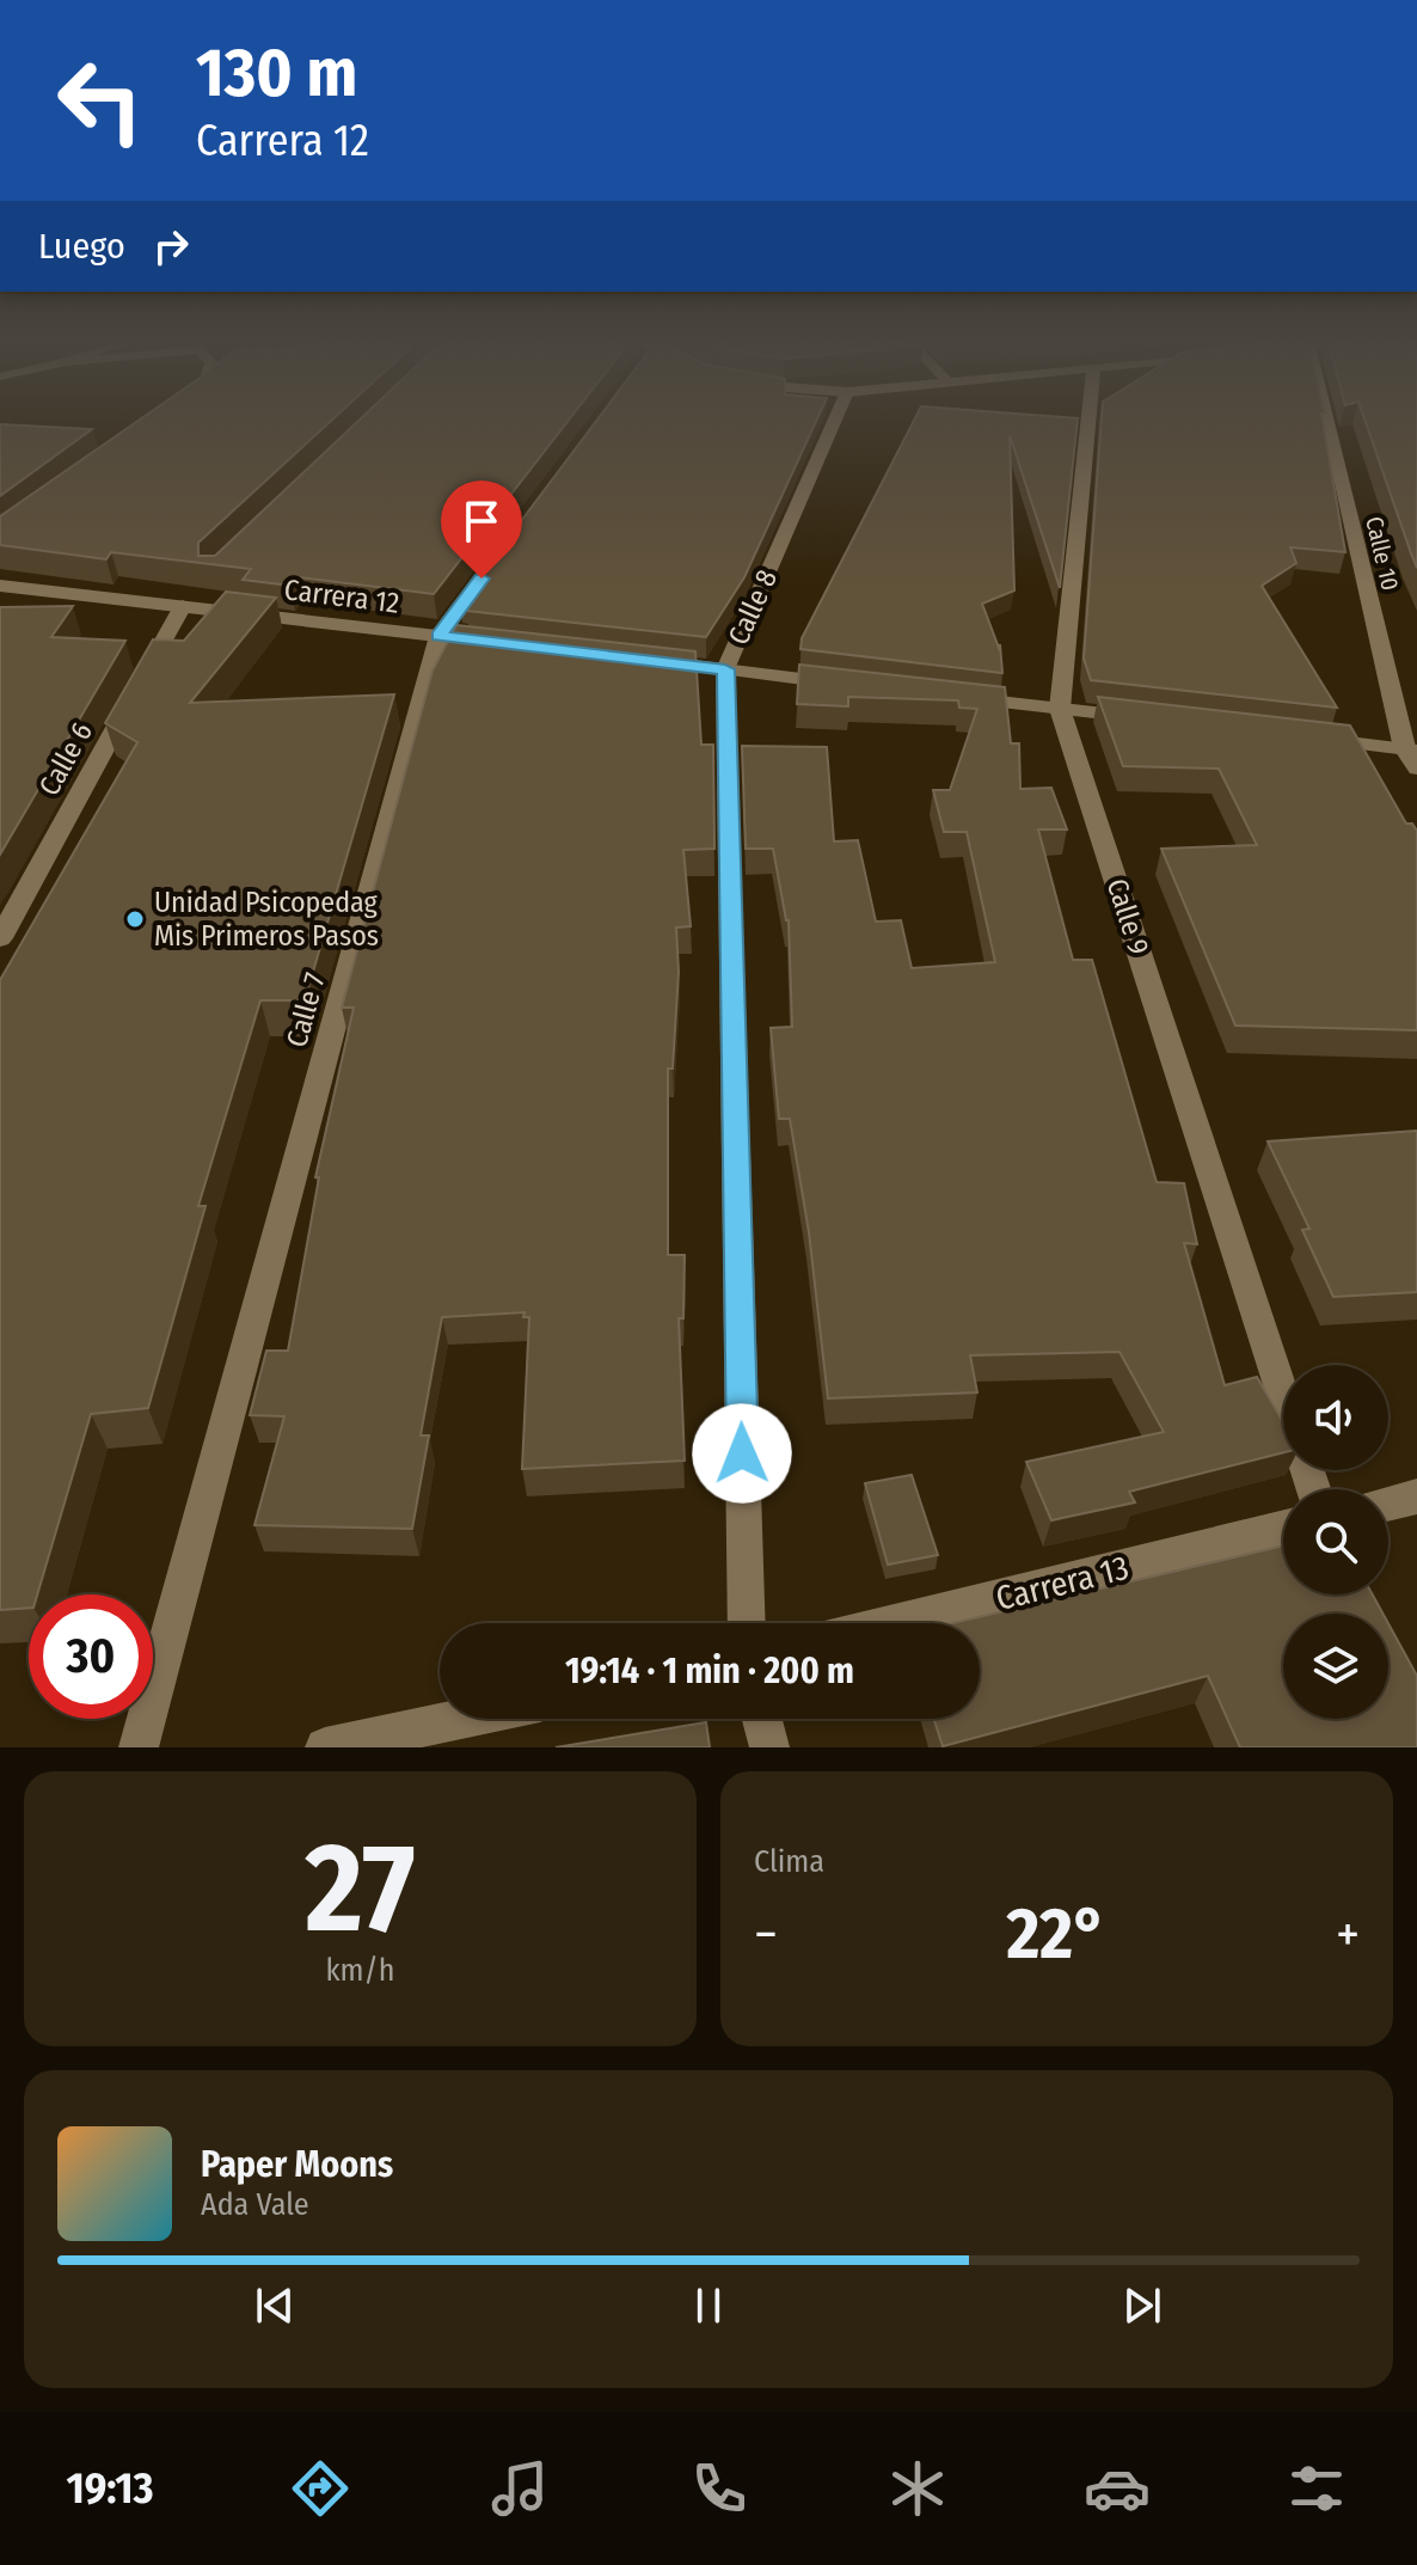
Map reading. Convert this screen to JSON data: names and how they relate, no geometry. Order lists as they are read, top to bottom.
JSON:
{
  "streets": {
    "street": [
      "Calle 10",
      "Carrera 12",
      "Calle 8",
      "Calle 6",
      "Calle 9",
      "Calle 7",
      "Carrera 13"
    ]
  },
  "crossings": [
    ["Carrera 12", "Calle 6"],
    ["Carrera 12", "Calle 7"]
  ],
  "places": ["Unidad Psicopedag Mis Primeros Pasos"],
  "page": {
    "turn": ["130 m", "Carrera 12"],
    "then": "Luego",
    "limit": "30",
    "trip": "19:14 · 1 min · 200 m",
    "tile": [
      ["27", "km/h"],
      "Clima"
    ],
    "heat": ["−", "22°", "+"],
    "song": ["Paper Moons", "Ada Vale"],
    "tabs": "19:13"
  }
}
